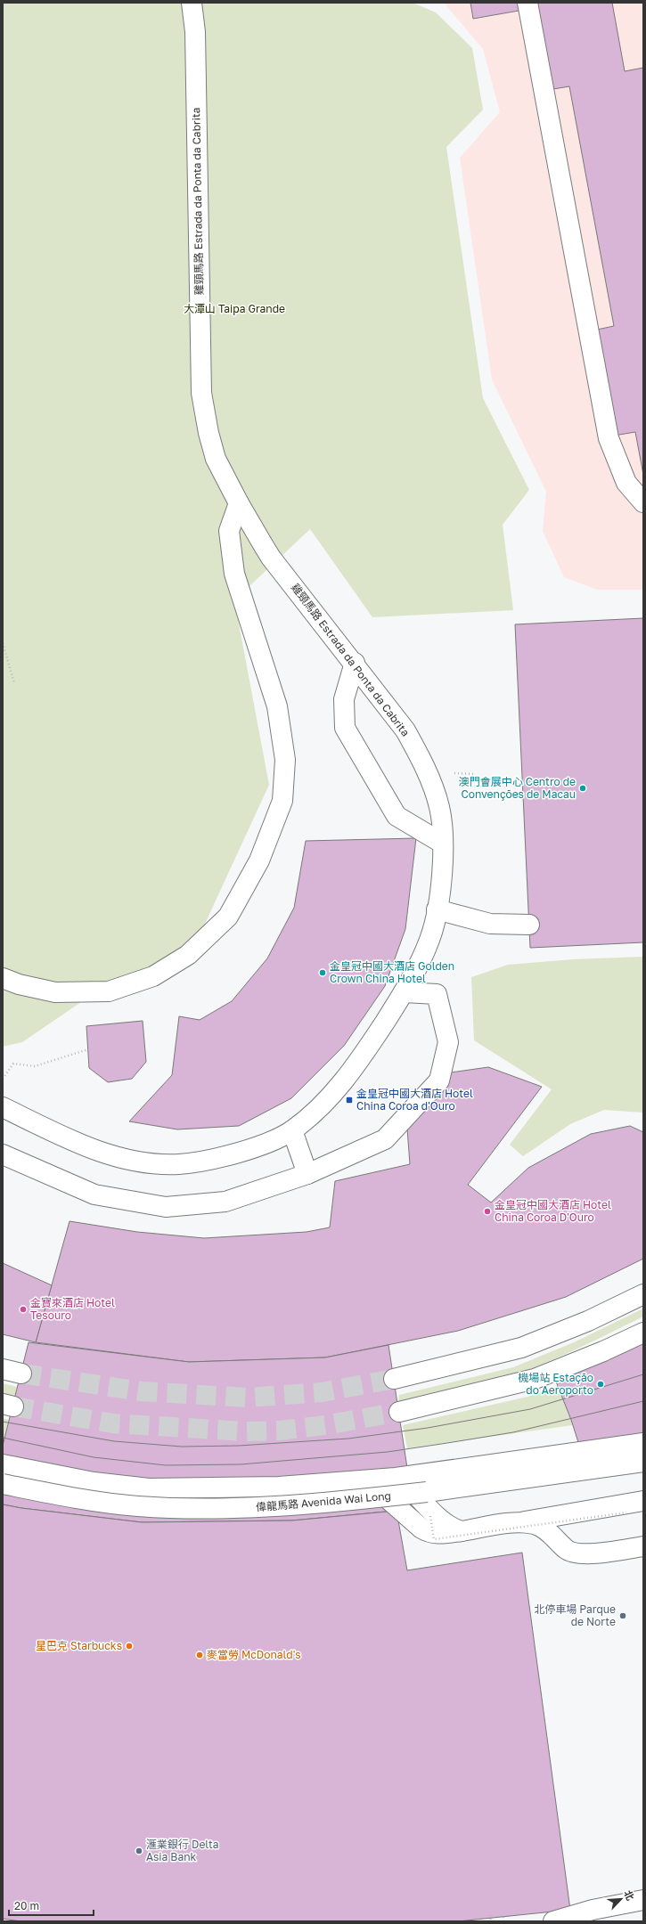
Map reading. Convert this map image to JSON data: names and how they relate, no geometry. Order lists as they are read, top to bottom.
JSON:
{
  "streets": {
    "street": ["雞頸馬路 Estrada da Ponta da Cabrita", "偉龍馬路 Avenida Wai Long"]
  },
  "parks": ["大潭山 Taipa Grande"],
  "places": {
    "other": [
      "澳門會展中心 Centro de Convenções de Macau",
      "金皇冠中國大酒店 Golden Crown China Hotel",
      "金皇冠中國大酒店 Hotel China Coroa D'Ouro",
      "金寶來酒店 Hotel Tesouro",
      "機場站 Estação do Aeroporto",
      "北停車場 Parque de Norte",
      "星巴克 Starbucks",
      "麥當勞 McDonald's",
      "滙業銀行 Delta Asia Bank"
    ],
    "transit": ["金皇冠中國大酒店 Hotel China Coroa d'Ouro"]
  },
  "scale_bar": "20 m",
  "north": "top right"
}
